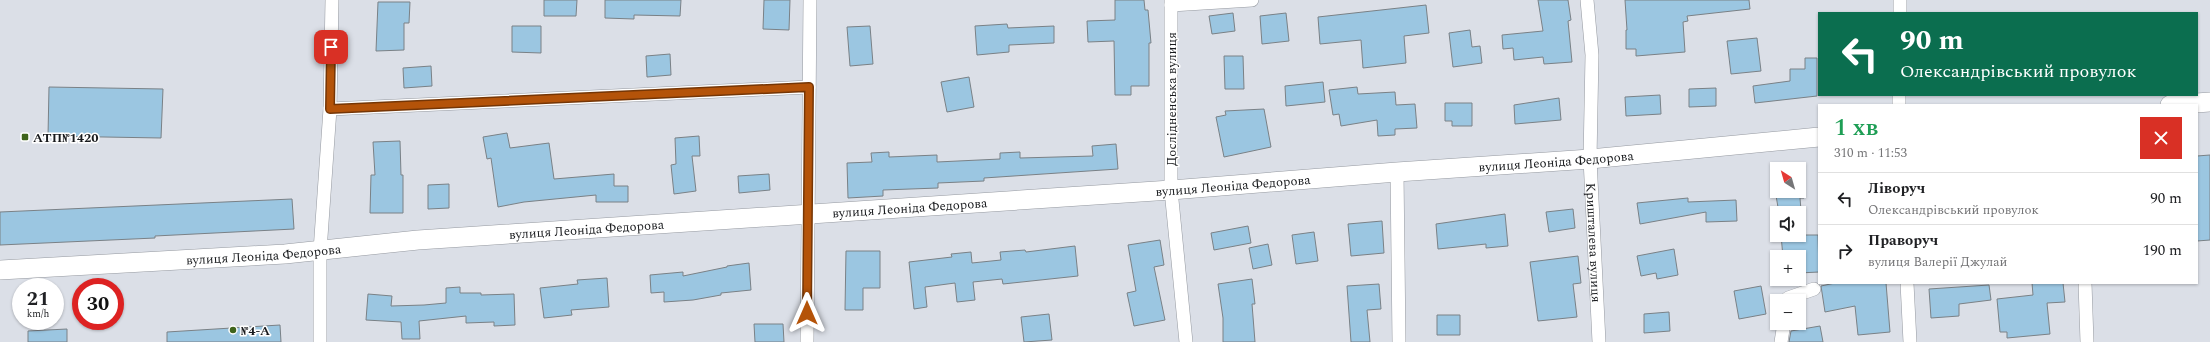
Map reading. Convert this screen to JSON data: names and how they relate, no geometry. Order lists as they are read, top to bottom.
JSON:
{
  "streets": {
    "street": ["Дослідненська вулиця", "вулиця Леоніда Федорова", "Кришталева вулиця"]
  },
  "crossings": [
    ["Дослідненська вулиця", "вулиця Леоніда Федорова"],
    ["вулиця Леоніда Федорова", "Кришталева вулиця"]
  ],
  "places": {
    "transit": ["АТП№1420"],
    "other": ["№4-А"]
  },
  "north": "top left",
  "page": {
    "turn": ["90 m", "Олександрівський провулок"],
    "heading": ["1 хв", "310 m · 11:53"],
    "map_buttons": ["+", "−"],
    "list": [
      {
        "name": "Ліворуч",
        "note": "Олександрівський провулок",
        "value": "90 m"
      },
      {
        "name": "Праворуч",
        "note": "вулиця Валерії Джулай",
        "value": "190 m"
      }
    ],
    "speed": "21 km/h",
    "limit": "30"
  }
}
